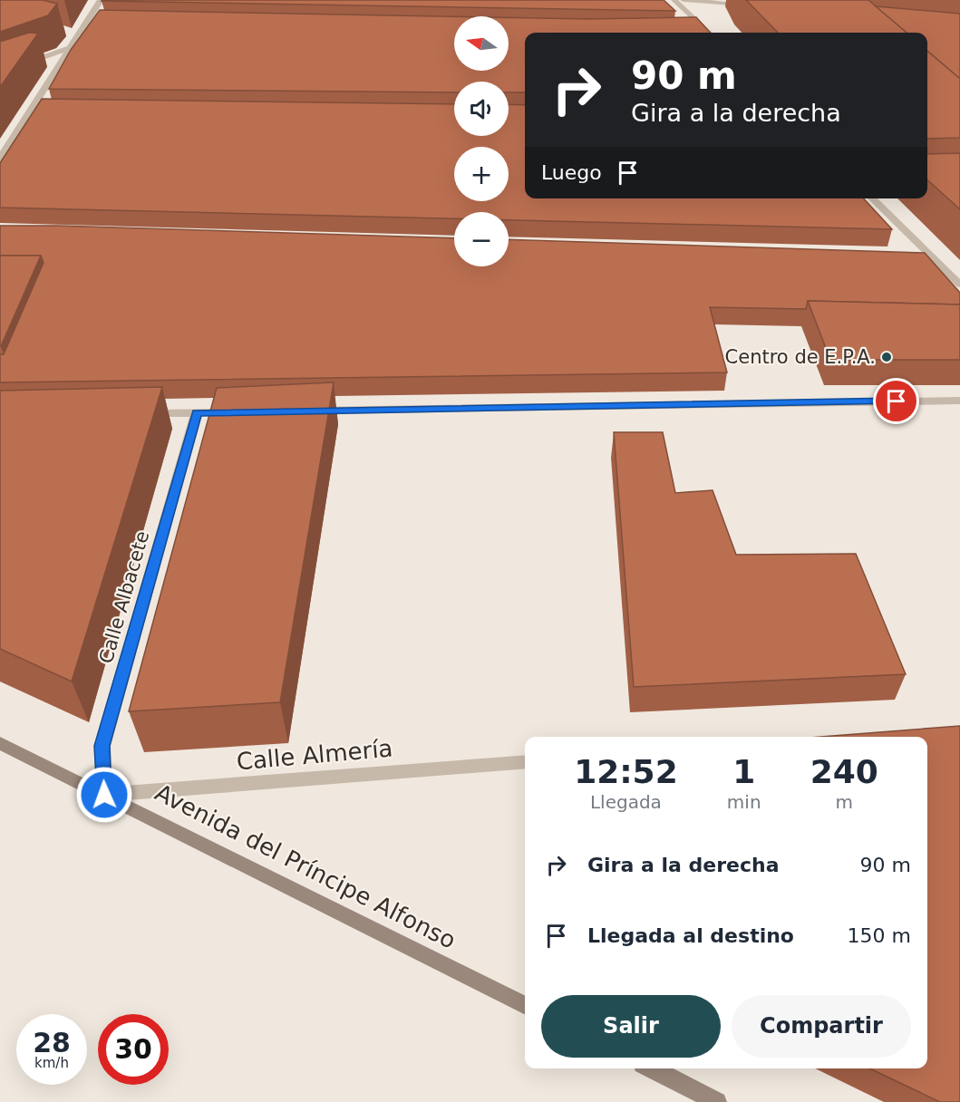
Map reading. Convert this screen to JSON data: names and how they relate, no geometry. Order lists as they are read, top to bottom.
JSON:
{
  "streets": {
    "street": ["Calle Albacete", "Calle Almería", "Avenida del Príncipe Alfonso"]
  },
  "crossings": [
    ["Calle Albacete", "Calle Almería"],
    ["Calle Albacete", "Avenida del Príncipe Alfonso"],
    ["Calle Almería", "Avenida del Príncipe Alfonso"]
  ],
  "places": ["Centro de E.P.A."],
  "north": "left",
  "page": {
    "map_buttons": ["+", "−"],
    "turn": ["90 m", "Gira a la derecha"],
    "then": "Luego",
    "eta": [
      "12:52",
      "Llegada",
      "1",
      "min",
      "240",
      "m"
    ],
    "list": [
      {
        "name": "Gira a la derecha",
        "value": "90 m"
      },
      {
        "name": "Llegada al destino",
        "value": "150 m"
      }
    ],
    "buttons": ["Salir", "Compartir"],
    "speed": "28 km/h",
    "limit": "30"
  }
}
